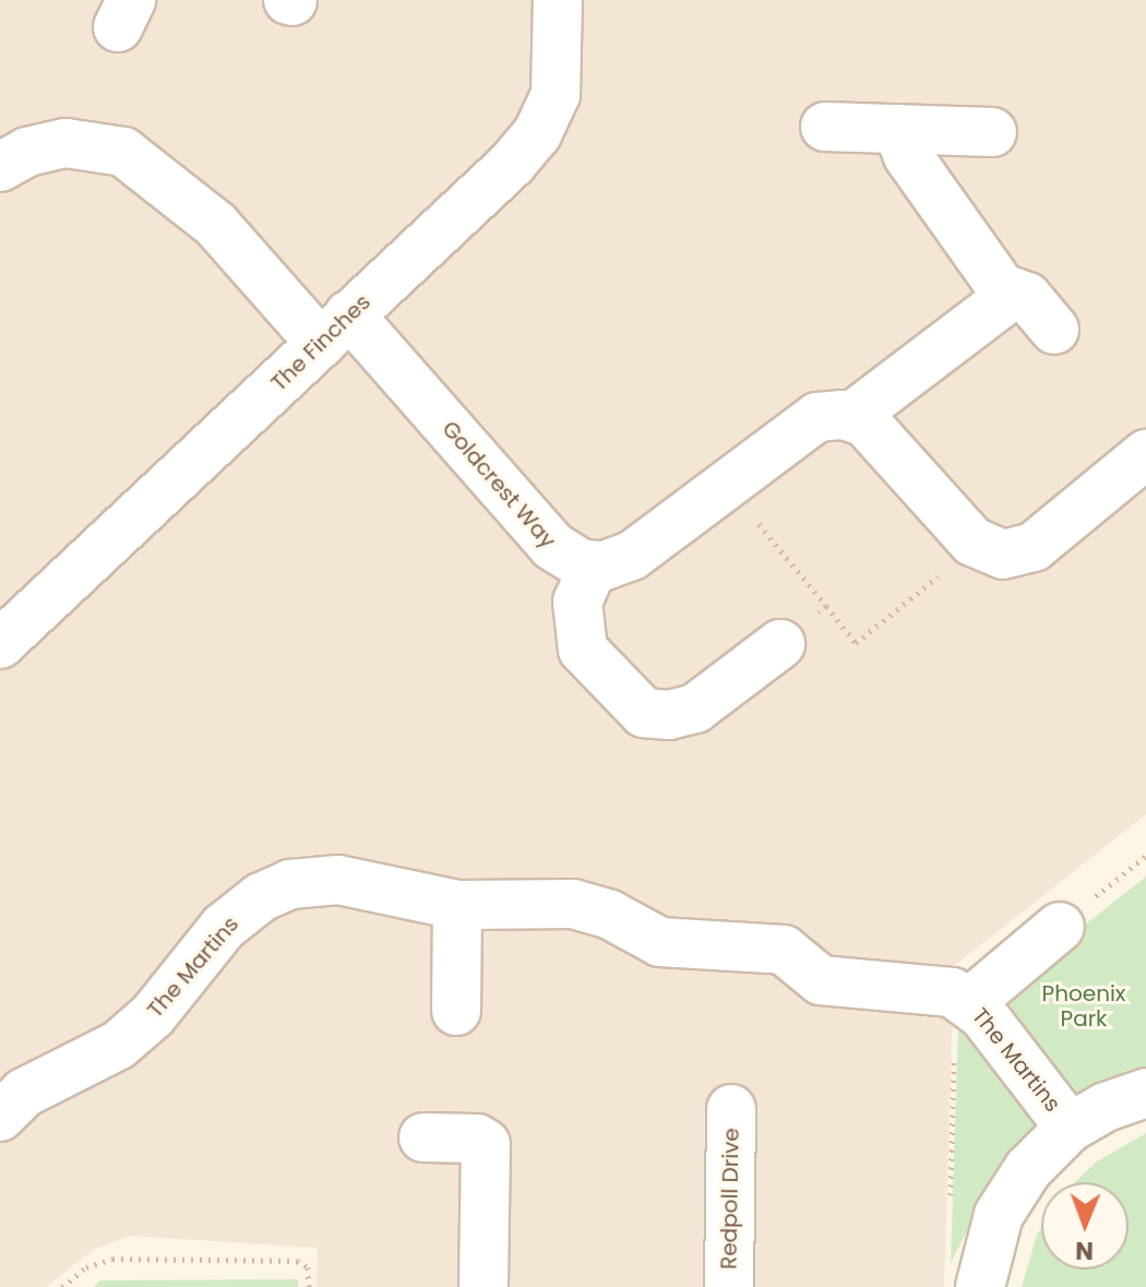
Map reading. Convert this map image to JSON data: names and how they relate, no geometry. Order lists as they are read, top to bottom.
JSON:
{
  "streets": {
    "street": [
      "The Finches",
      "Goldcrest Way",
      "The Martins",
      "Redpoll Drive"
    ]
  },
  "crossings": [
    ["The Finches", "Goldcrest Way"]
  ],
  "parks": ["Phoenix Park"],
  "north": "bottom"
}
